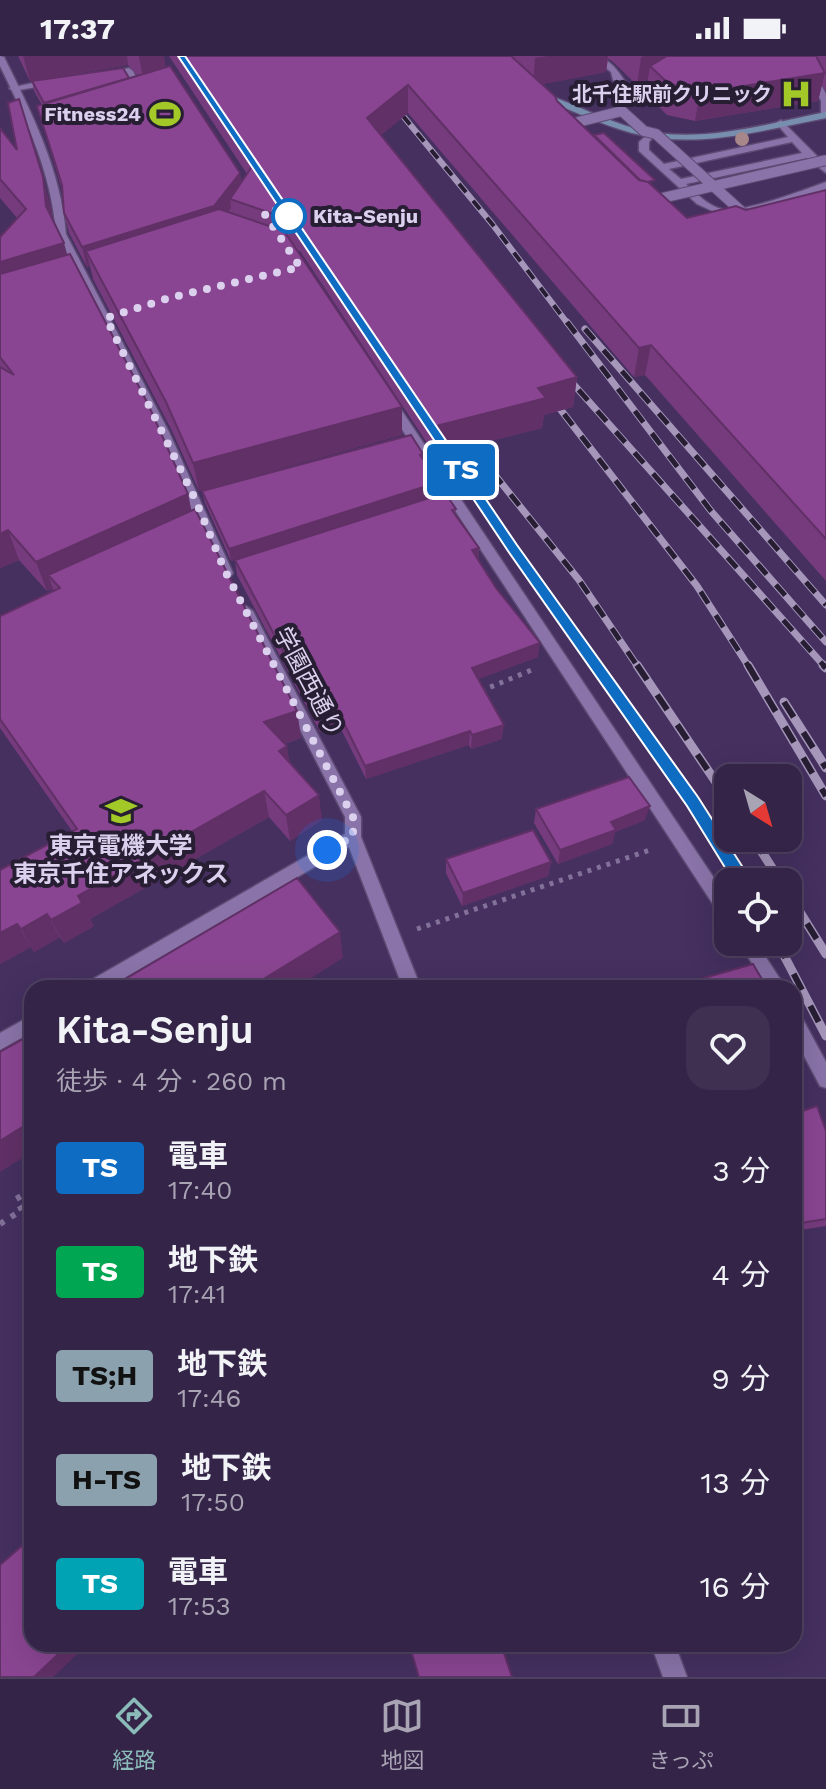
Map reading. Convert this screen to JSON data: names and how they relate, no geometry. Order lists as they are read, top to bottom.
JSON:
{
  "streets": {
    "street": ["学園西通り"]
  },
  "places": {
    "hospital": ["北千住駅前クリニック"],
    "sports": ["Fitness24"],
    "other": ["Kita-Senju"],
    "school or university": ["東京電機大学 東京千住アネックス"]
  },
  "north": "bottom right",
  "page": {
    "status": "17:37",
    "on_map": "TS",
    "heading": ["Kita-Senju", "徒歩 · 4 分 · 260 m"],
    "list": [
      {
        "mark": "TS",
        "name": "電車",
        "note": "17:40",
        "value": "3 分"
      },
      {
        "mark": "TS",
        "name": "地下鉄",
        "note": "17:41",
        "value": "4 分"
      },
      {
        "mark": "TS;H",
        "name": "地下鉄",
        "note": "17:46",
        "value": "9 分"
      },
      {
        "mark": "H-TS",
        "name": "地下鉄",
        "note": "17:50",
        "value": "13 分"
      },
      {
        "mark": "TS",
        "name": "電車",
        "note": "17:53",
        "value": "16 分"
      }
    ],
    "tabs": ["経路", "地図", "きっぷ"]
  }
}
